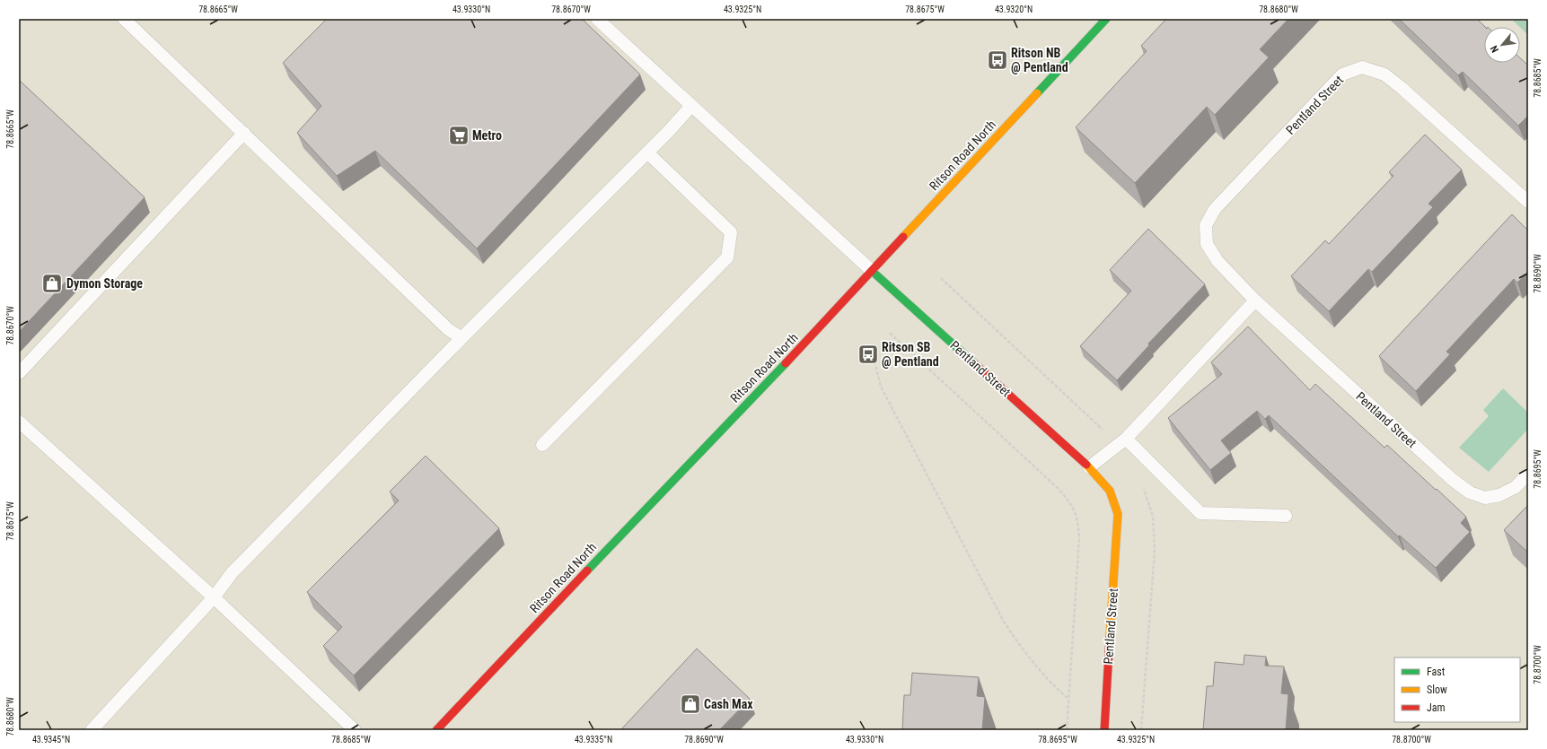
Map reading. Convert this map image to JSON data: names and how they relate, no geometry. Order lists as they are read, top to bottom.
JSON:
{
  "streets": {
    "main road": ["Pentland Street", "Ritson Road North"]
  },
  "crossings": [
    ["Pentland Street", "Ritson Road North"]
  ],
  "places": {
    "bus stop": ["Ritson NB @ Pentland", "Ritson SB @ Pentland"],
    "supermarket": ["Metro"],
    "shop": ["Dymon Storage", "Cash Max"]
  },
  "legend": ["Fast", "Slow", "Jam"],
  "north": "bottom left",
  "coordinates": [
    "78.8665°W",
    "43.9330°N",
    "78.8670°W",
    "43.9325°N",
    "78.8675°W",
    "43.9320°N",
    "78.8680°W",
    "78.8685°W",
    "78.8690°W",
    "78.8695°W",
    "78.8700°W",
    "43.9345°N",
    "43.9335°N"
  ]
}
